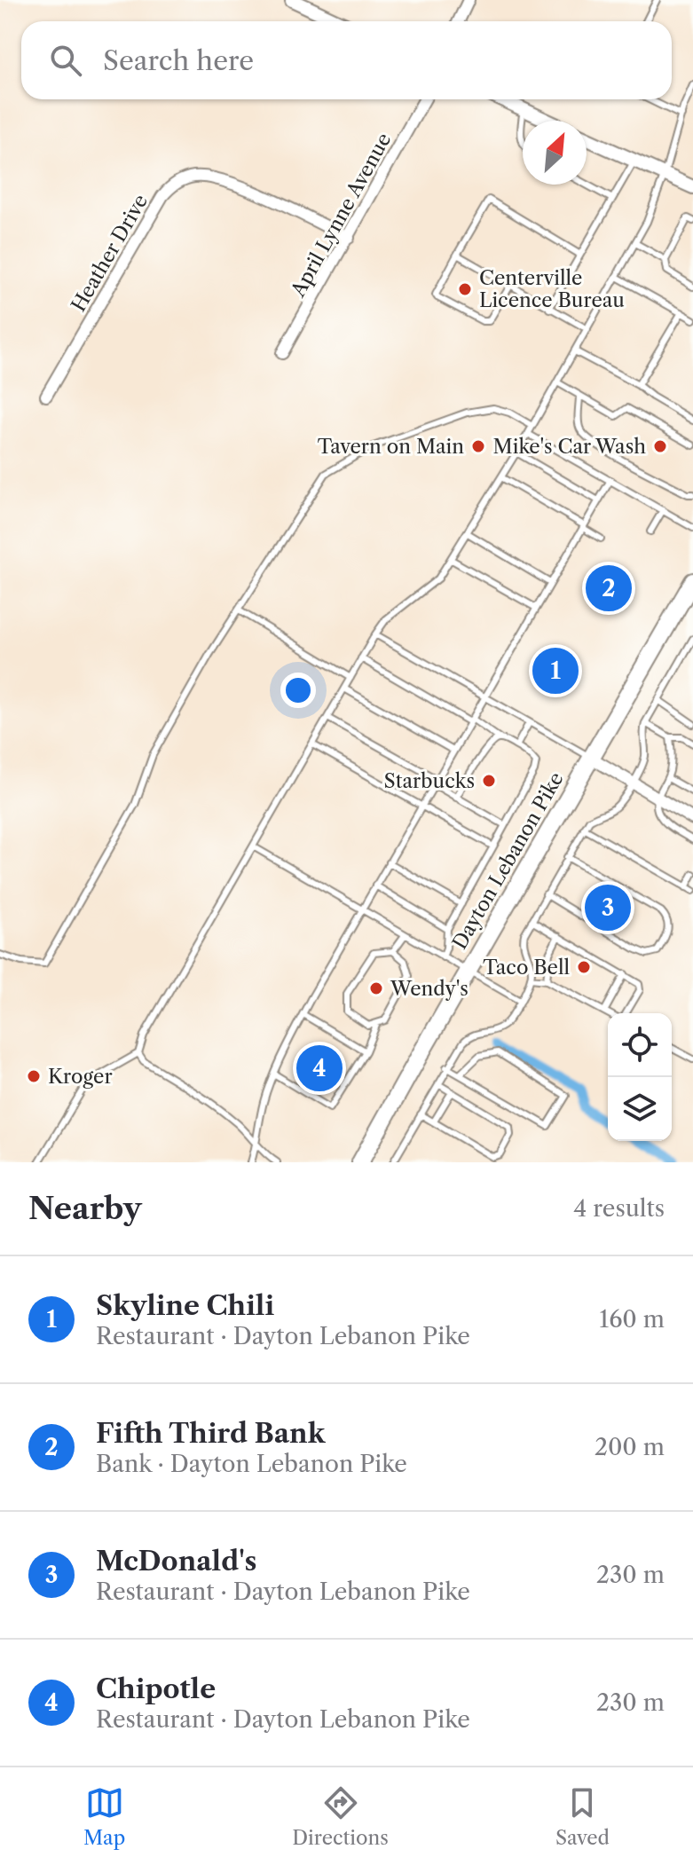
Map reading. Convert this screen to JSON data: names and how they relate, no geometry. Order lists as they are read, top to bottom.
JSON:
{
  "streets": {
    "main road": ["Dayton Lebanon Pike"],
    "street": ["April Lynne Avenue", "Heather Drive"]
  },
  "crossings": [
    ["April Lynne Avenue", "Heather Drive"]
  ],
  "places": [
    "Centerville Licence Bureau",
    "Tavern on Main",
    "Mike's Car Wash",
    "Starbucks",
    "Taco Bell",
    "Wendy's",
    "Kroger"
  ],
  "north": "top right",
  "page": {
    "search": "Search here",
    "pins": [
      "2",
      "1",
      "3",
      "4"
    ],
    "heading": ["Nearby", "4 results"],
    "list": [
      {
        "mark": "1",
        "name": "Skyline Chili",
        "note": "Restaurant · Dayton Lebanon Pike",
        "value": "160 m"
      },
      {
        "mark": "2",
        "name": "Fifth Third Bank",
        "note": "Bank · Dayton Lebanon Pike",
        "value": "200 m"
      },
      {
        "mark": "3",
        "name": "McDonald's",
        "note": "Restaurant · Dayton Lebanon Pike",
        "value": "230 m"
      },
      {
        "mark": "4",
        "name": "Chipotle",
        "note": "Restaurant · Dayton Lebanon Pike",
        "value": "230 m"
      }
    ],
    "nav": ["Map", "Directions", "Saved"]
  }
}
